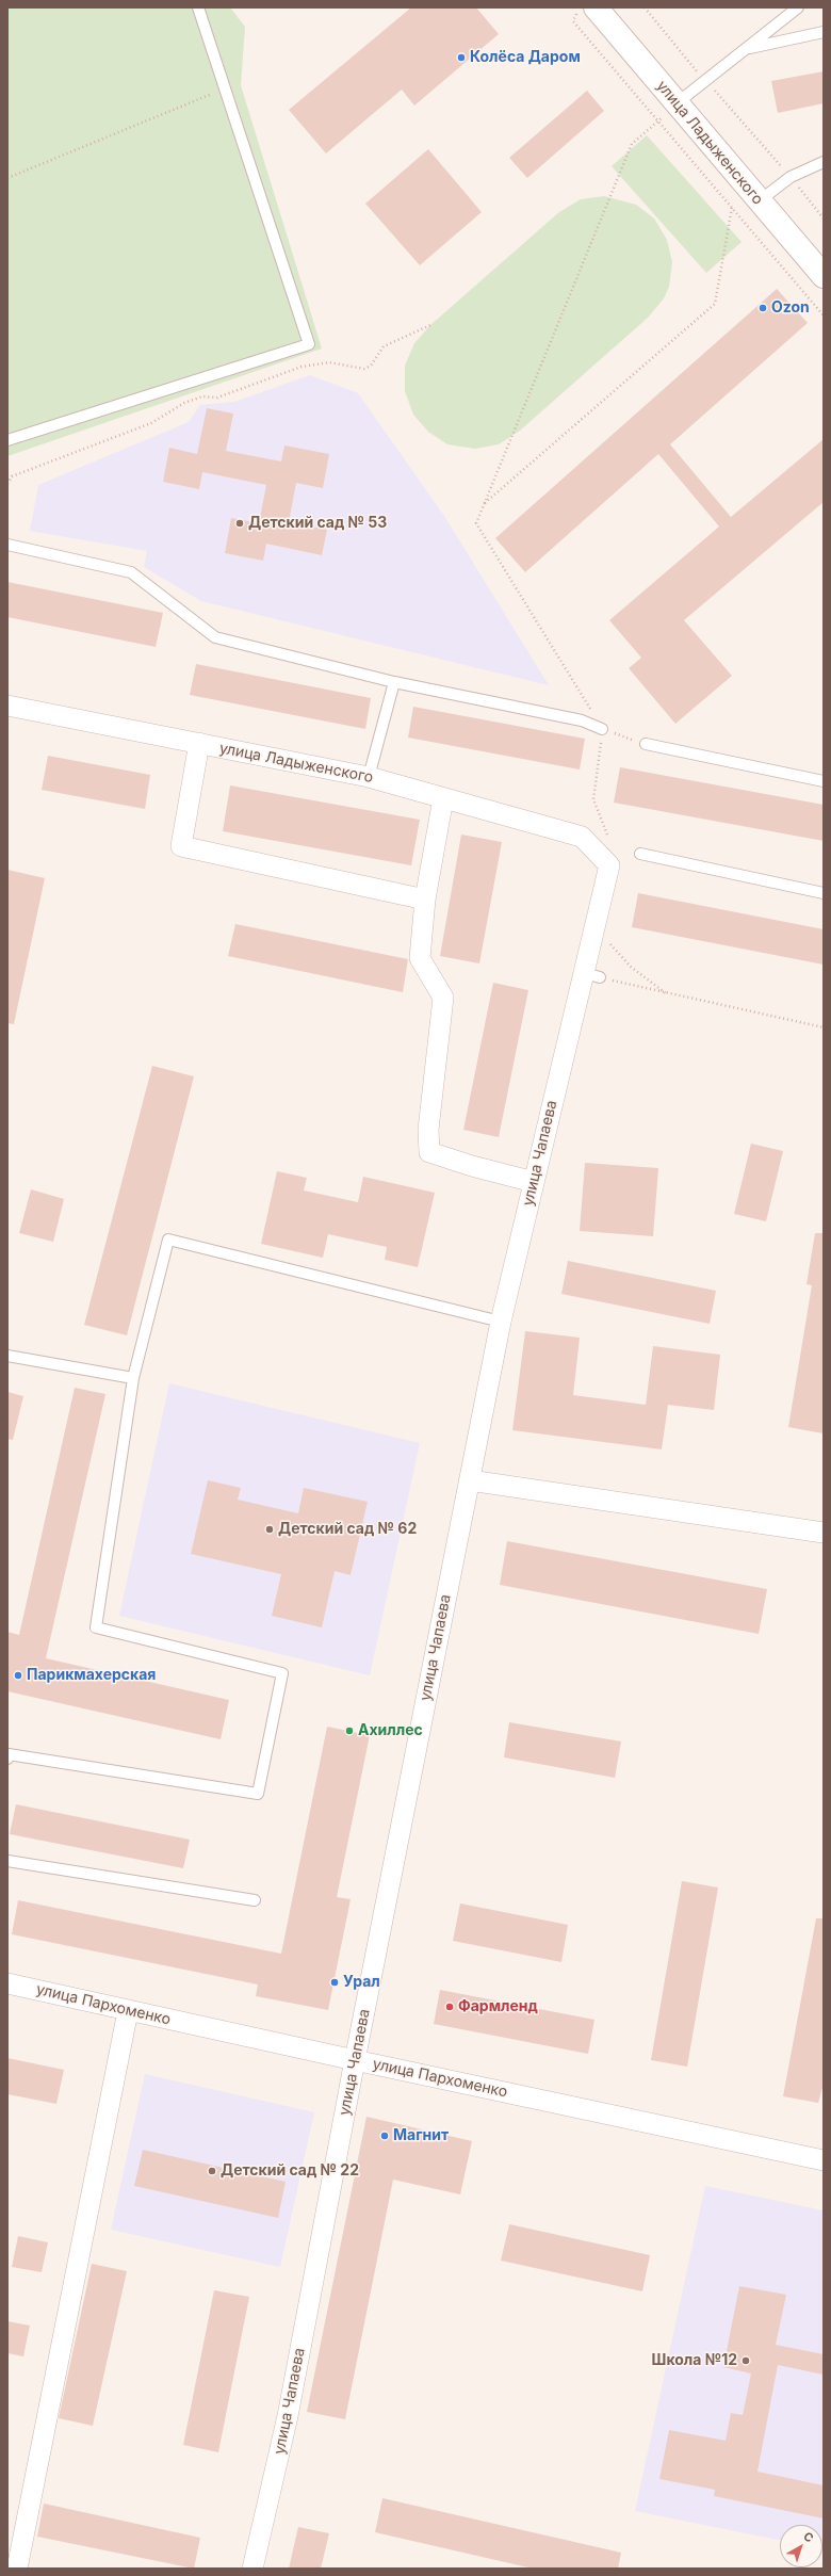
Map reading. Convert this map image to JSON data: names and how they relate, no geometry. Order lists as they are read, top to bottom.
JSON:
{
  "streets": {
    "street": ["улица Ладыженского", "улица Чапаева", "улица Пархоменко"]
  },
  "crossings": [
    ["улица Ладыженского", "улица Чапаева"],
    ["улица Чапаева", "улица Пархоменко"]
  ],
  "places": [
    "Колёса Даром",
    "Ozon",
    "Детский сад № 53",
    "Детский сад № 62",
    "Парикмахерская",
    "Ахиллес",
    "Урал",
    "Фармленд",
    "Магнит",
    "Детский сад № 22",
    "Школа №12"
  ],
  "north": "top right"
}
